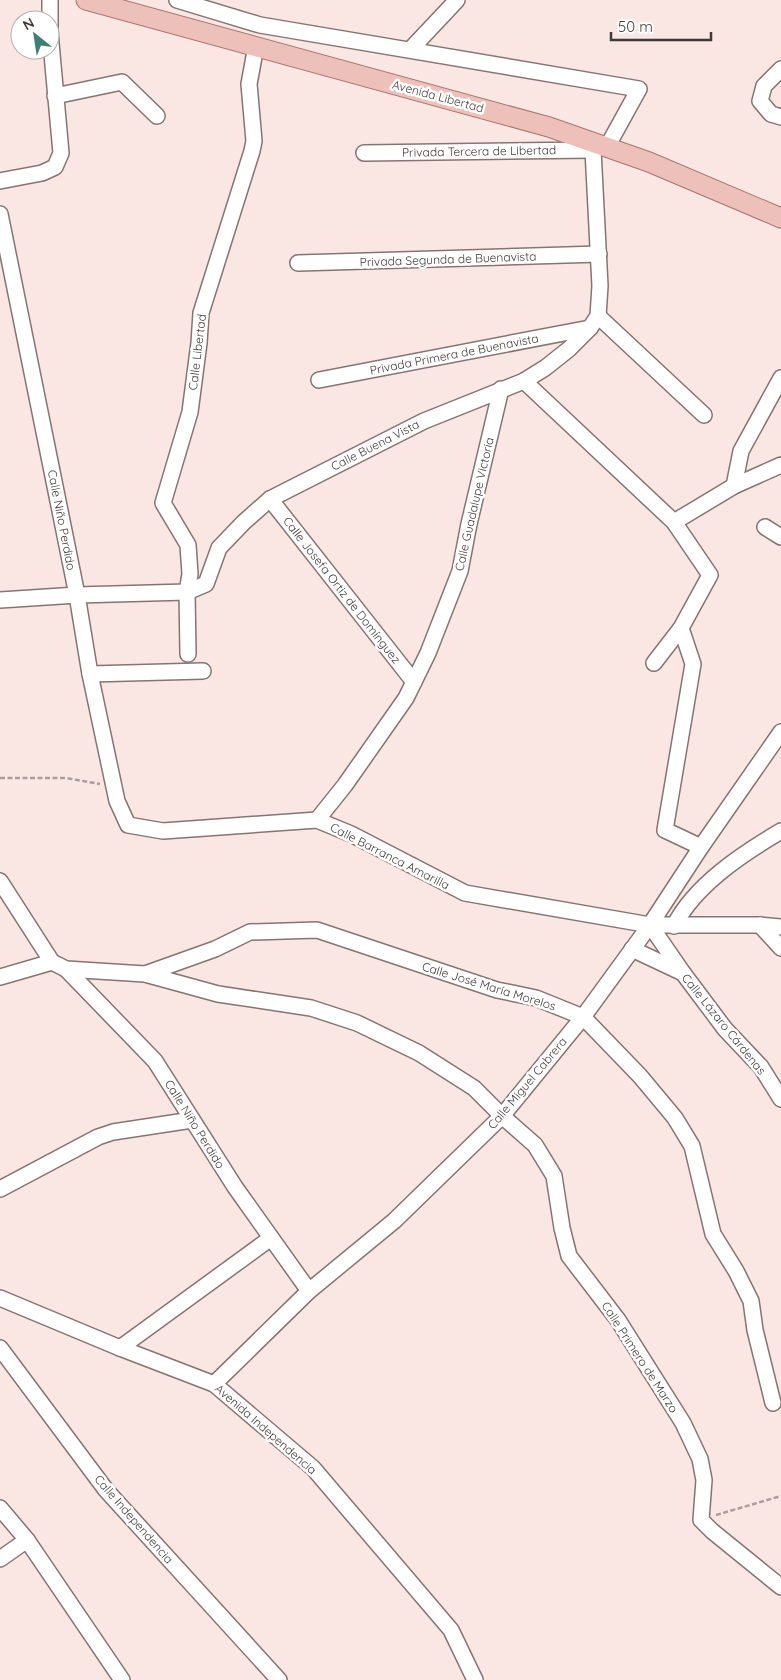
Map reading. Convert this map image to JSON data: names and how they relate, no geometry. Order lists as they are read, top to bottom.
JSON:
{
  "streets": {
    "main road": ["Avenida Libertad"],
    "street": [
      "Privada Tercera de Libertad",
      "Privada Segunda de Buenavista",
      "Calle Libertad",
      "Privada Primera de Buenavista",
      "Calle Buena Vista",
      "Calle Guadalupe Victoria",
      "Calle Niño Perdido",
      "Calle Josefa Ortiz de Domínguez",
      "Calle Barranca Amarilla",
      "Calle José María Morelos",
      "Calle Lázaro Cárdenas",
      "Calle Miguel Cabrera",
      "Calle Primero de Marzo",
      "Avenida Independencia",
      "Calle Independencia"
    ]
  },
  "crossings": [
    ["Avenida Libertad", "Privada Tercera de Libertad"],
    ["Avenida Libertad", "Calle Libertad"],
    ["Calle Libertad", "Calle Buena Vista"],
    ["Privada Primera de Buenavista", "Calle Buena Vista"],
    ["Calle Buena Vista", "Calle Guadalupe Victoria"],
    ["Calle Buena Vista", "Calle Niño Perdido"],
    ["Calle Buena Vista", "Calle Josefa Ortiz de Domínguez"],
    ["Calle Guadalupe Victoria", "Calle Josefa Ortiz de Domínguez"],
    ["Calle Guadalupe Victoria", "Calle Barranca Amarilla"],
    ["Calle Niño Perdido", "Calle Barranca Amarilla"],
    ["Calle Niño Perdido", "Calle Miguel Cabrera"],
    ["Calle Barranca Amarilla", "Calle Lázaro Cárdenas"],
    ["Calle Barranca Amarilla", "Calle Miguel Cabrera"],
    ["Calle José María Morelos", "Calle Miguel Cabrera"],
    ["Calle José María Morelos", "Calle Primero de Marzo"],
    ["Calle Lázaro Cárdenas", "Calle Miguel Cabrera"],
    ["Calle Miguel Cabrera", "Calle Primero de Marzo"],
    ["Calle Miguel Cabrera", "Avenida Independencia"]
  ],
  "scale_bar": "50 m",
  "north": "top left"
}
